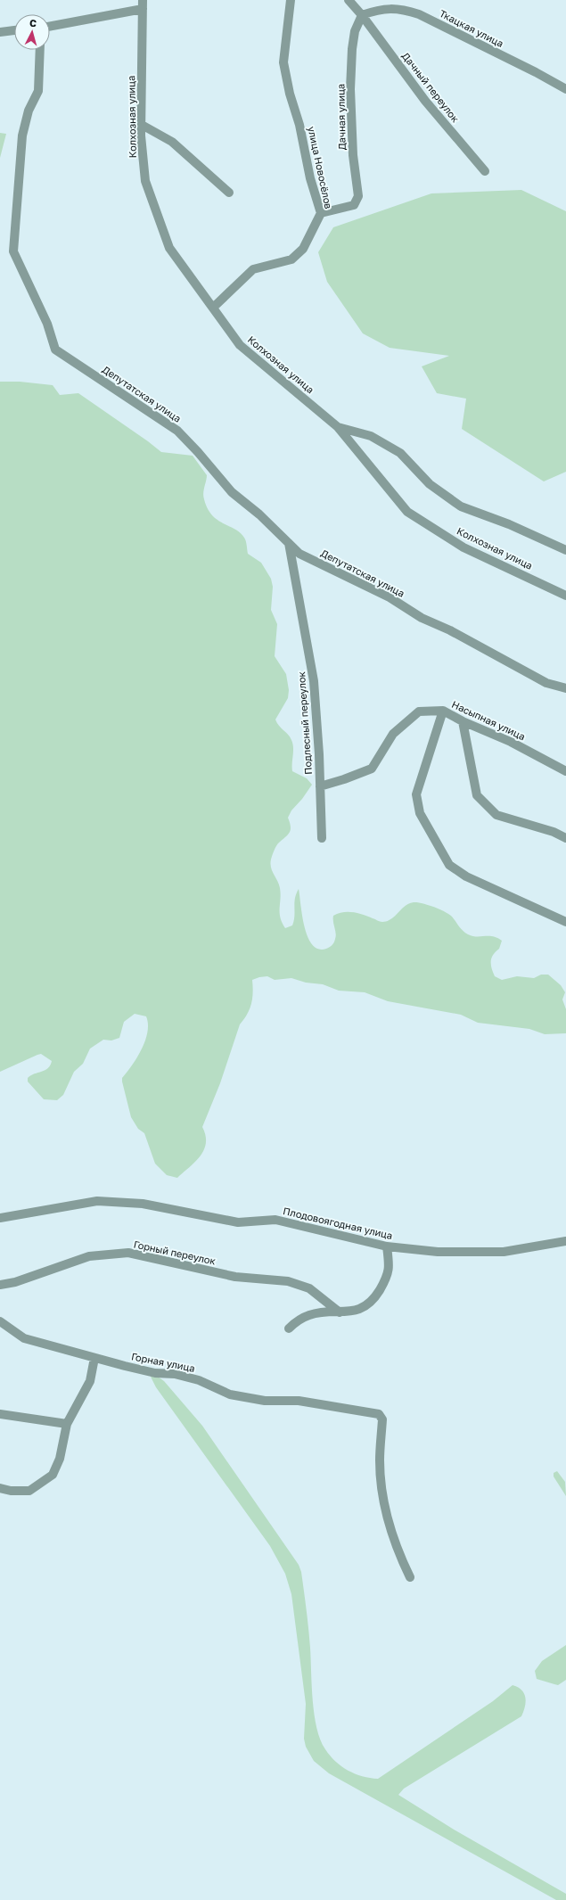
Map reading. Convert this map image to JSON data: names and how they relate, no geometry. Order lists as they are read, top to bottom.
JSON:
{
  "streets": {
    "street": [
      "Ткацкая улица",
      "Дачный переулок",
      "Колхозная улица",
      "Дачная улица",
      "улица Новосёлов",
      "Депутатская улица",
      "Насыпная улица",
      "Подлесный переулок",
      "Плодовоягодная улица",
      "Горный переулок",
      "Горная улица"
    ]
  },
  "crossings": [
    ["Ткацкая улица", "Дачный переулок"],
    ["Ткацкая улица", "Дачная улица"],
    ["Дачный переулок", "Дачная улица"],
    ["Колхозная улица", "улица Новосёлов"],
    ["Дачная улица", "улица Новосёлов"],
    ["Депутатская улица", "Подлесный переулок"],
    ["Насыпная улица", "Подлесный переулок"]
  ],
  "north": "top"
}
